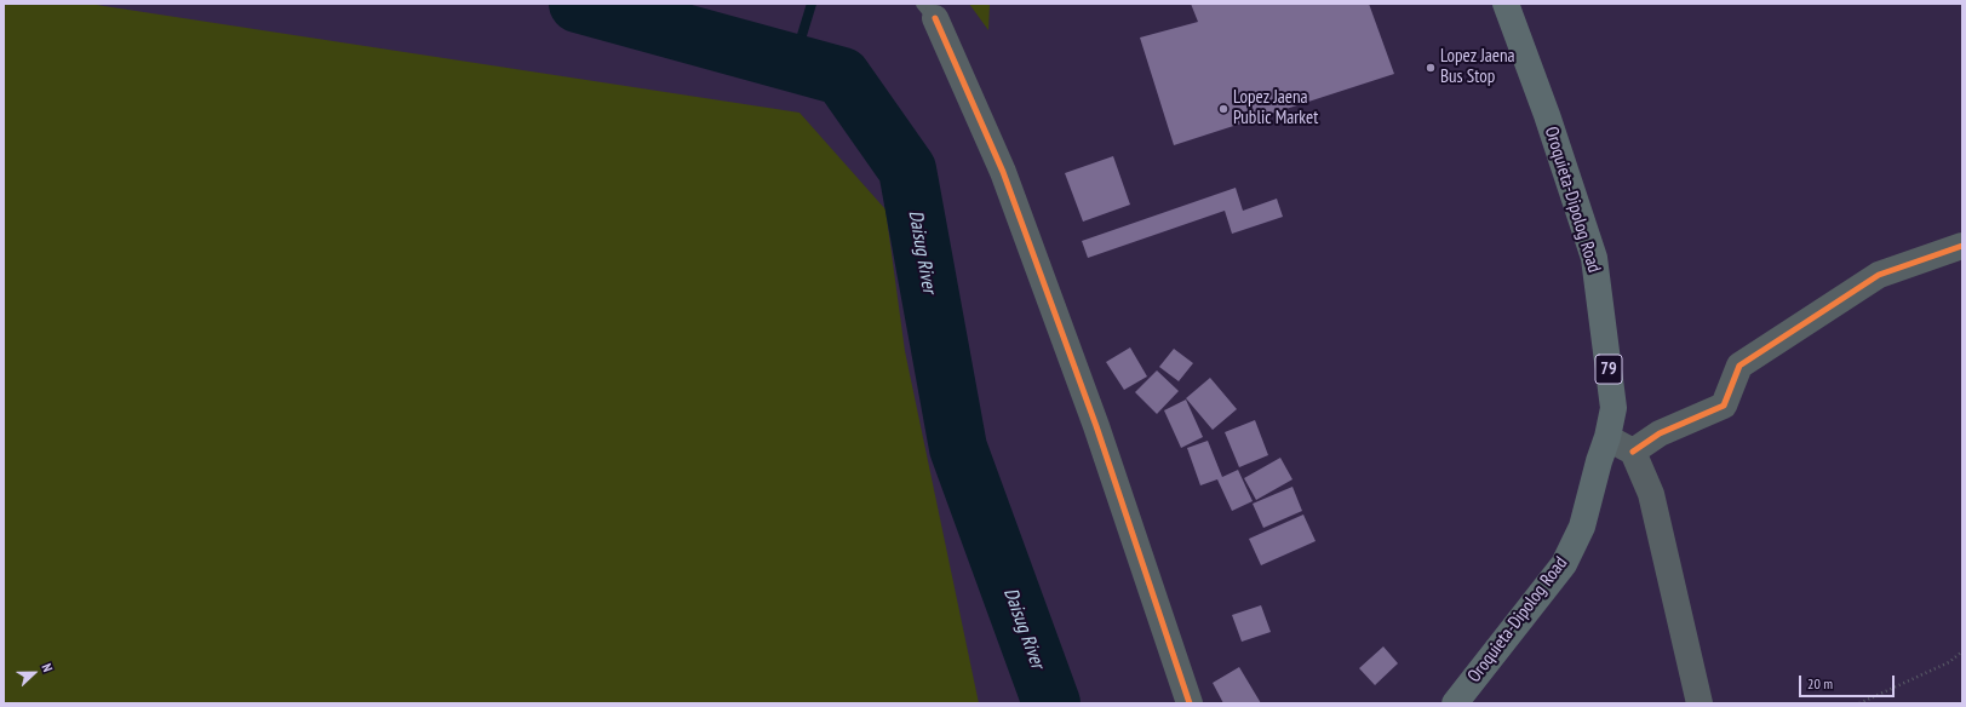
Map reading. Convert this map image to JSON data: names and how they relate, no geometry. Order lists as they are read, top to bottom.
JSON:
{
  "streets": {
    "highway": ["Oroquieta-Dipolog Road", "79"]
  },
  "water": ["Daisug River"],
  "places": ["Lopez Jaena Bus Stop", "Lopez Jaena Public Market"],
  "scale_bar": "20 m",
  "north": "right"
}
